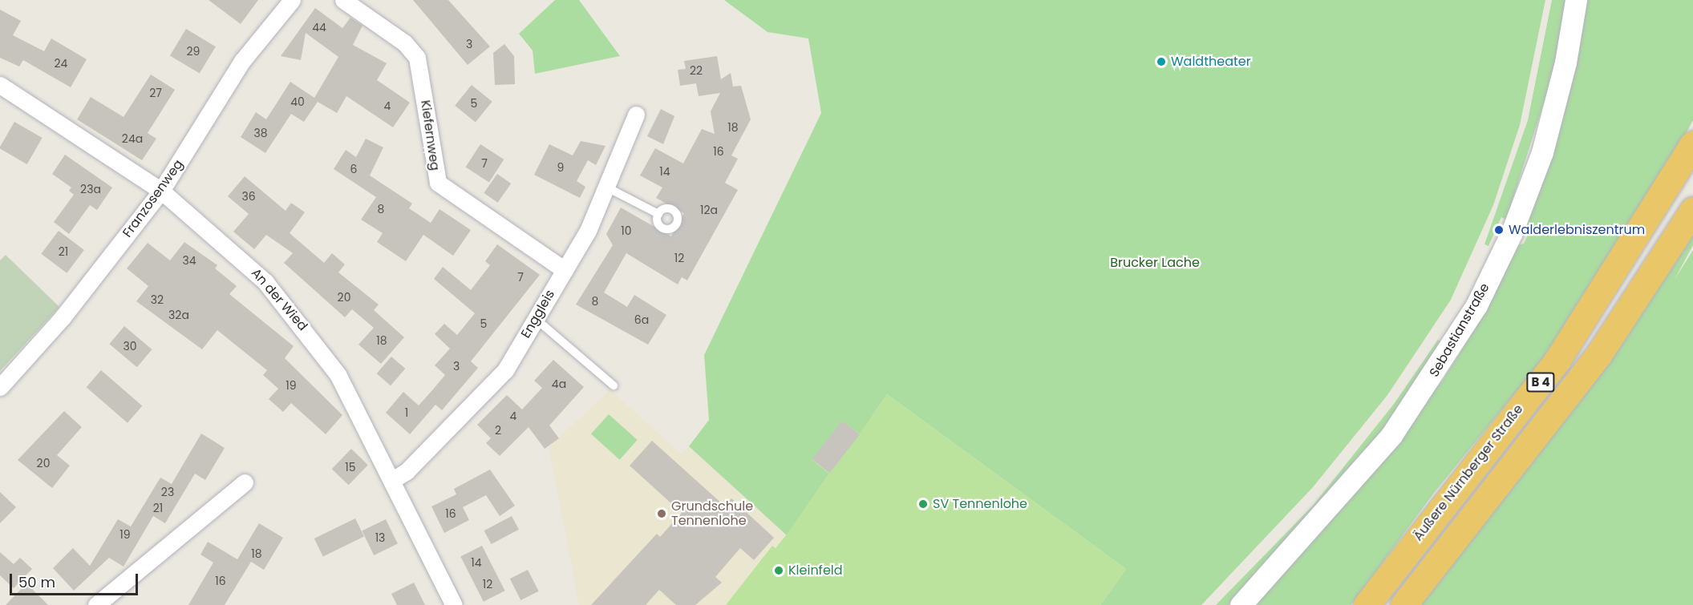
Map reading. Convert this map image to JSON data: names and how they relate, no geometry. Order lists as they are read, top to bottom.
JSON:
{
  "streets": {
    "highway": ["B 4", "Äußere Nürnberger Straße"],
    "street": [
      "Kiefernweg",
      "Franzosenweg",
      "An der Wied",
      "Enggleis",
      "Sebastianstraße"
    ]
  },
  "crossings": [
    ["Kiefernweg", "Enggleis"],
    ["Franzosenweg", "An der Wied"],
    ["An der Wied", "Enggleis"]
  ],
  "parks": ["Brucker Lache"],
  "places": [
    "Waldtheater",
    "Walderlebniszentrum",
    "SV Tennenlohe",
    "Grundschule Tennenlohe",
    "Kleinfeld"
  ],
  "house_numbers": [
    "44",
    "3",
    "29",
    "24",
    "22",
    "27",
    "40",
    "5",
    "4",
    "18",
    "38",
    "24a",
    "16",
    "7",
    "9",
    "6",
    "14",
    "23a",
    "36",
    "8",
    "12a",
    "10",
    "21",
    "12",
    "34",
    "7",
    "20",
    "32",
    "8",
    "32a",
    "6a",
    "5",
    "18",
    "30",
    "3",
    "4a",
    "19",
    "1",
    "4",
    "2",
    "20",
    "15",
    "23",
    "21",
    "16",
    "19",
    "13",
    "18",
    "14",
    "16",
    "12"
  ],
  "scale_bar": "50 m"
}
